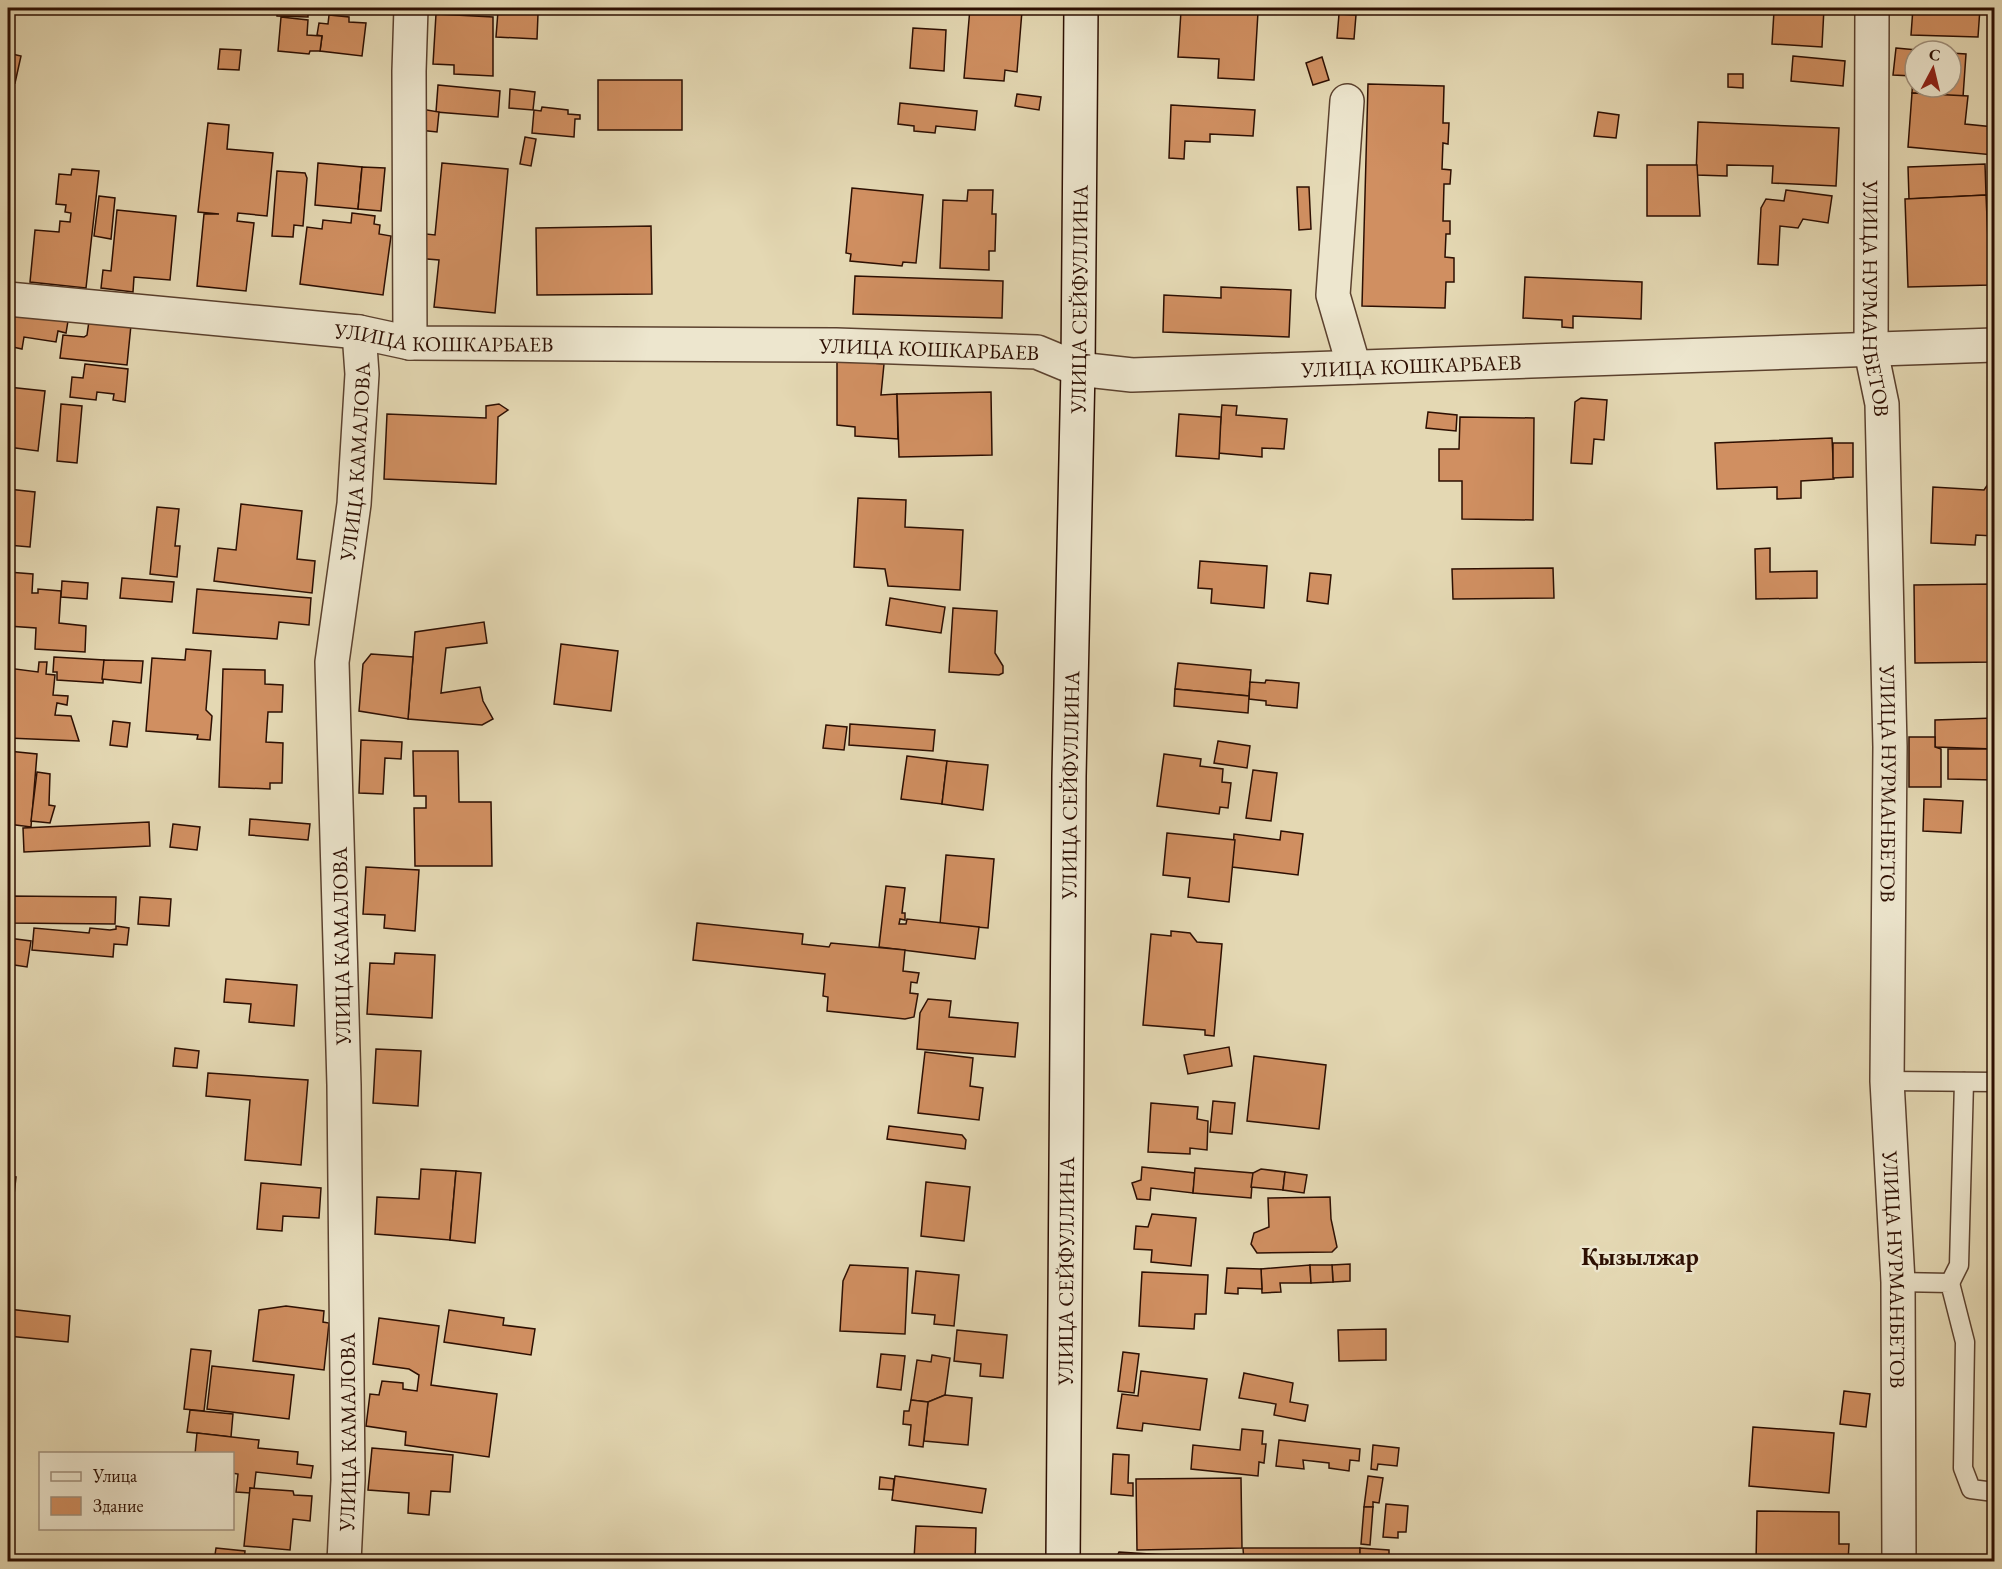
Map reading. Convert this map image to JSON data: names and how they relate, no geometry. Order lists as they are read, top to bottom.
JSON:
{
  "streets": {
    "street": [
      "УЛИЦА СЕЙФУЛЛИНА",
      "УЛИЦА НУРМАНБЕТОВ",
      "УЛИЦА КОШКАРБАЕВ",
      "УЛИЦА КАМАЛОВА"
    ]
  },
  "crossings": [
    ["УЛИЦА СЕЙФУЛЛИНА", "УЛИЦА КОШКАРБАЕВ"],
    ["УЛИЦА НУРМАНБЕТОВ", "УЛИЦА КОШКАРБАЕВ"],
    ["УЛИЦА КОШКАРБАЕВ", "УЛИЦА КАМАЛОВА"]
  ],
  "districts": ["Қызылжар"],
  "legend": ["Улица", "Здание"],
  "north": "top"
}
